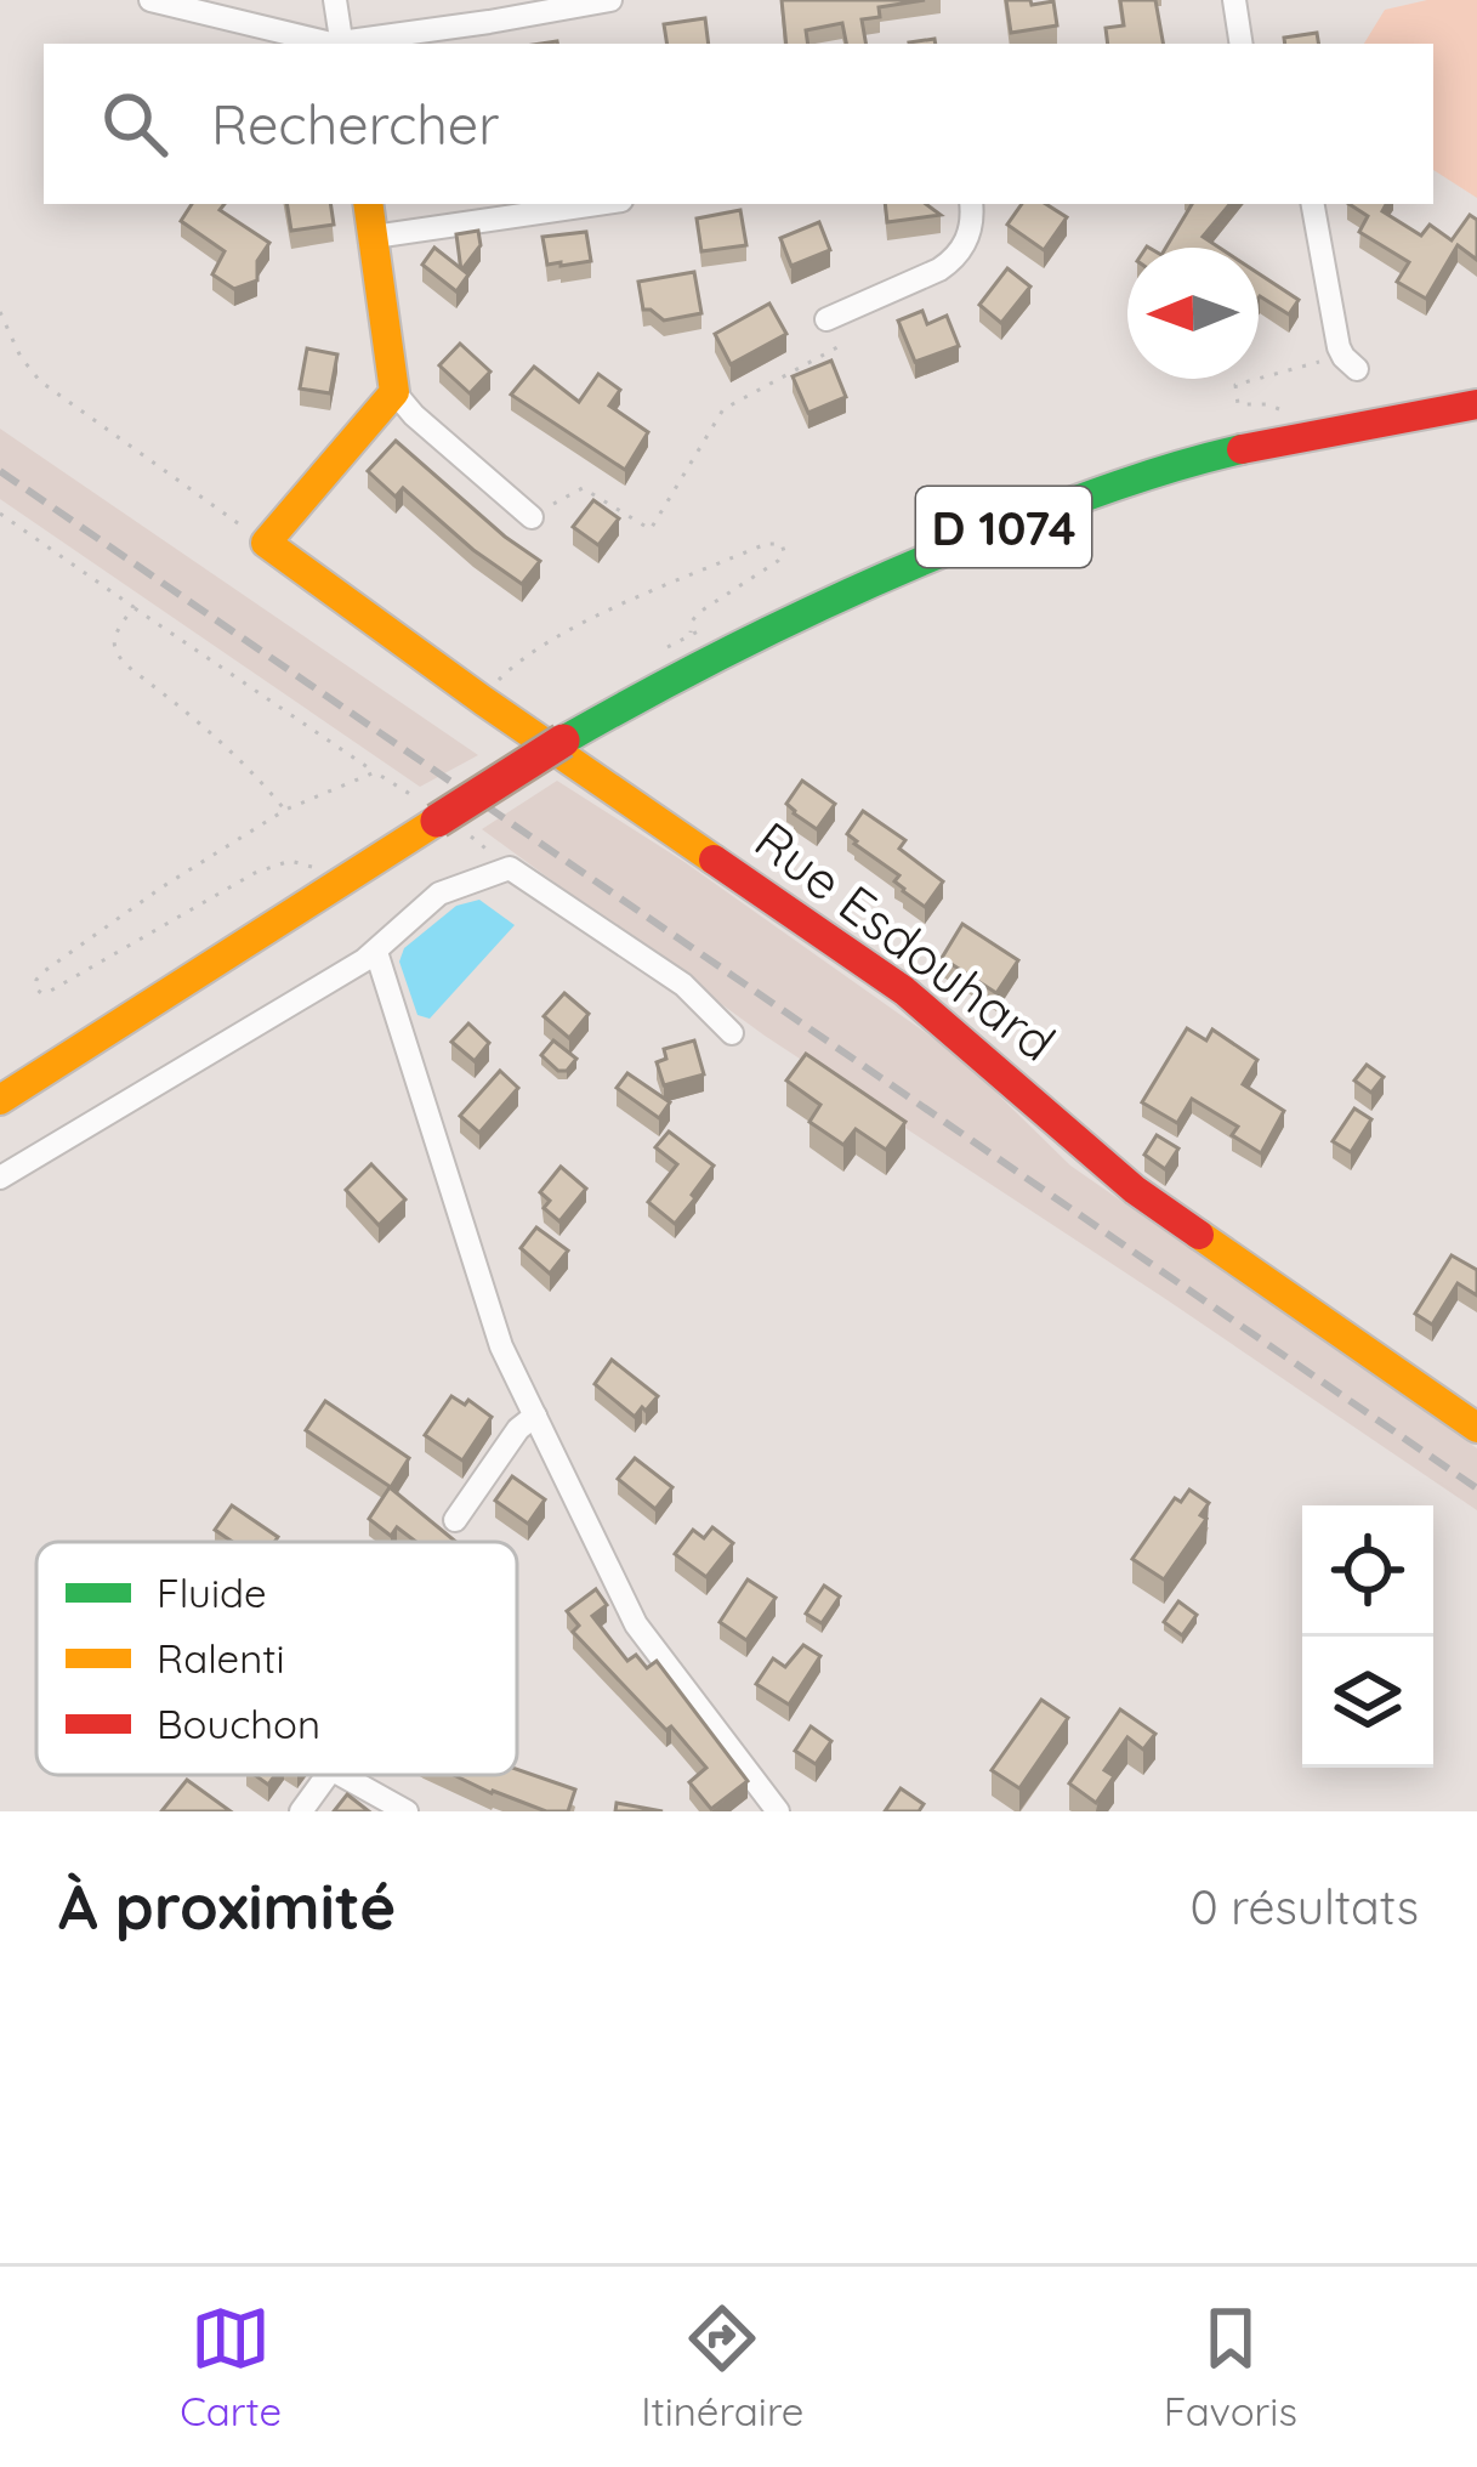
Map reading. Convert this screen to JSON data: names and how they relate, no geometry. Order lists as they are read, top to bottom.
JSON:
{
  "streets": {
    "street": ["D 1074", "Rue Esdouhard"]
  },
  "legend": ["Fluide", "Ralenti", "Bouchon"],
  "north": "left",
  "page": {
    "search": "Rechercher",
    "heading": ["À proximité", "0 résultats"],
    "nav": ["Carte", "Itinéraire", "Favoris"]
  }
}
